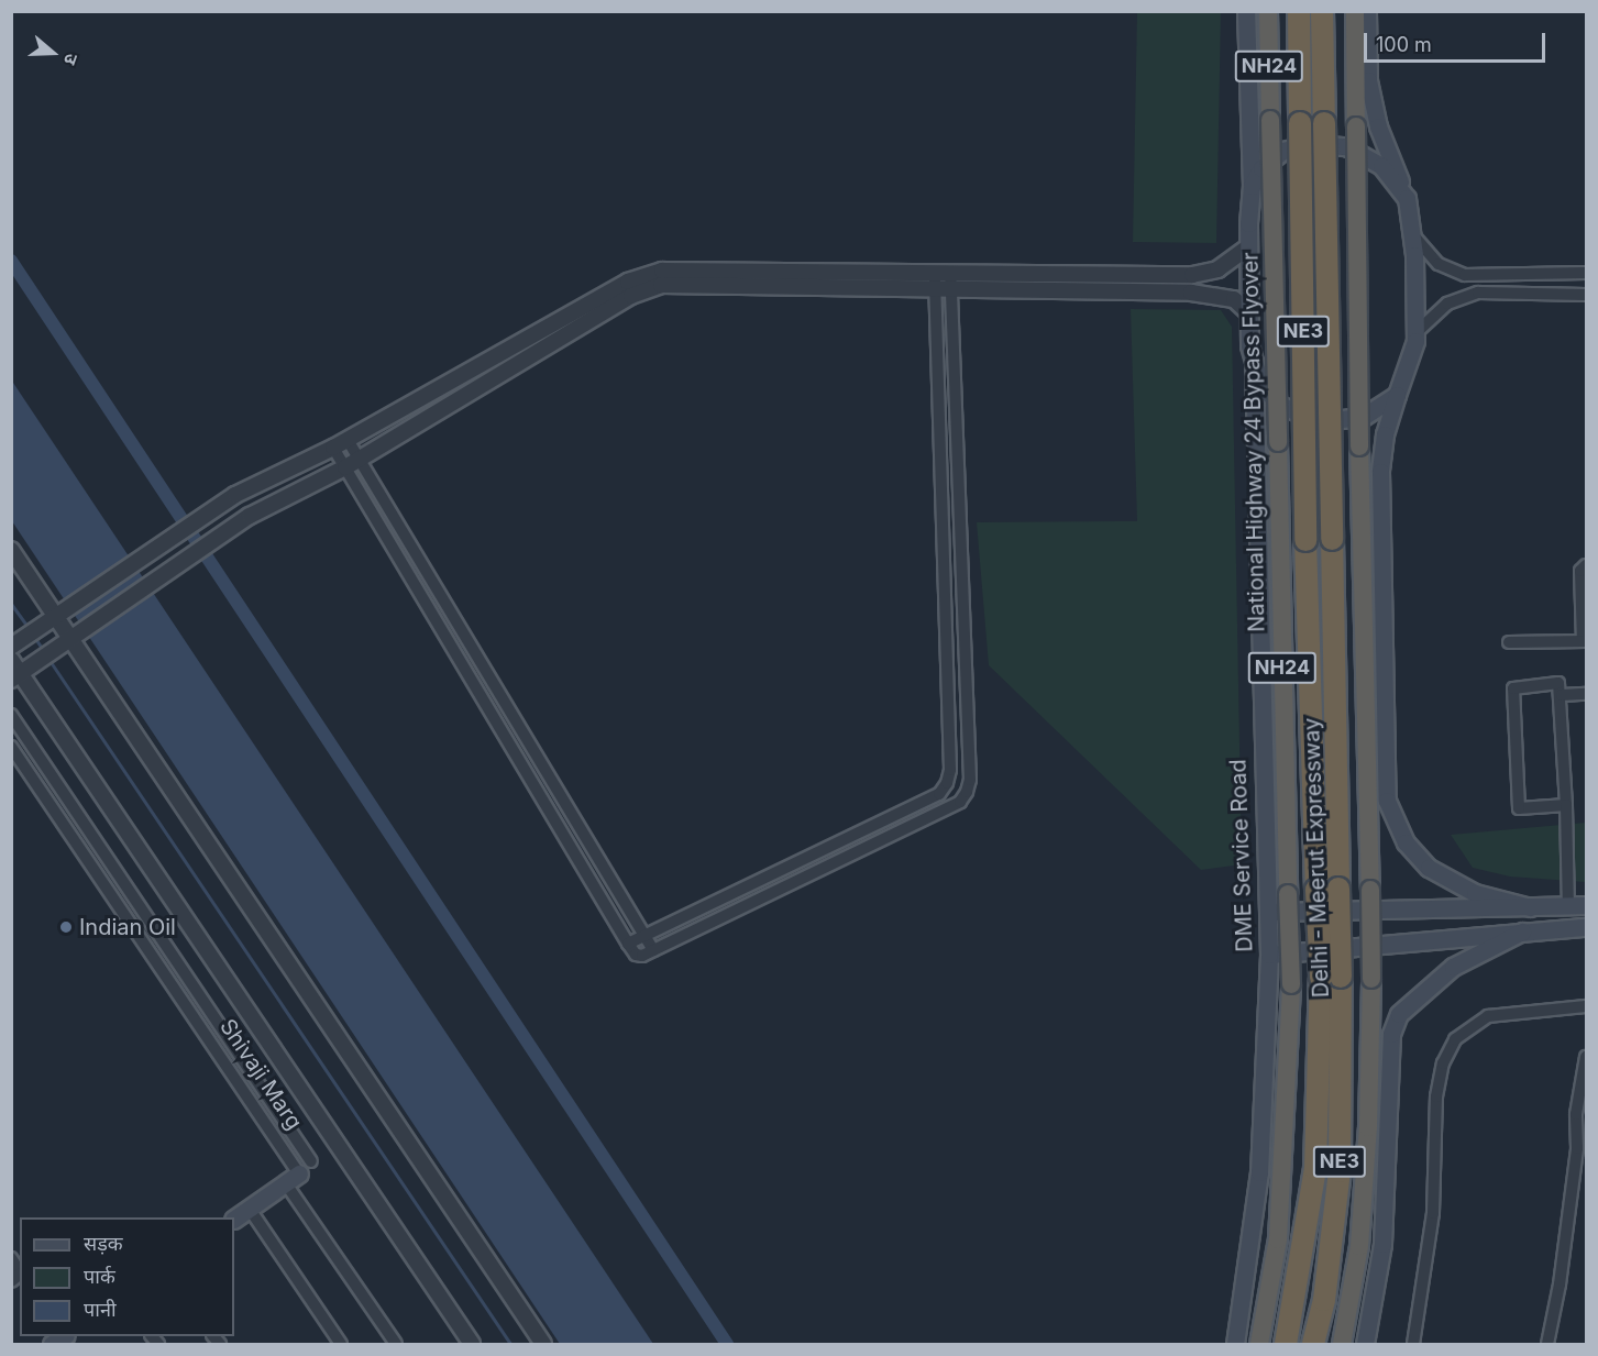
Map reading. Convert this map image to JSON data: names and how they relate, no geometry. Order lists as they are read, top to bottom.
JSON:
{
  "streets": {
    "highway": [
      "NH24",
      "NE3",
      "National Highway 24 Bypass Flyover",
      "Delhi - Meerut Expressway"
    ],
    "main road": ["DME Service Road"],
    "street": ["Shivaji Marg"]
  },
  "places": ["Indian Oil"],
  "legend": ["सड़क", "पार्क", "पानी"],
  "scale_bar": "100 m",
  "north": "right"
}
